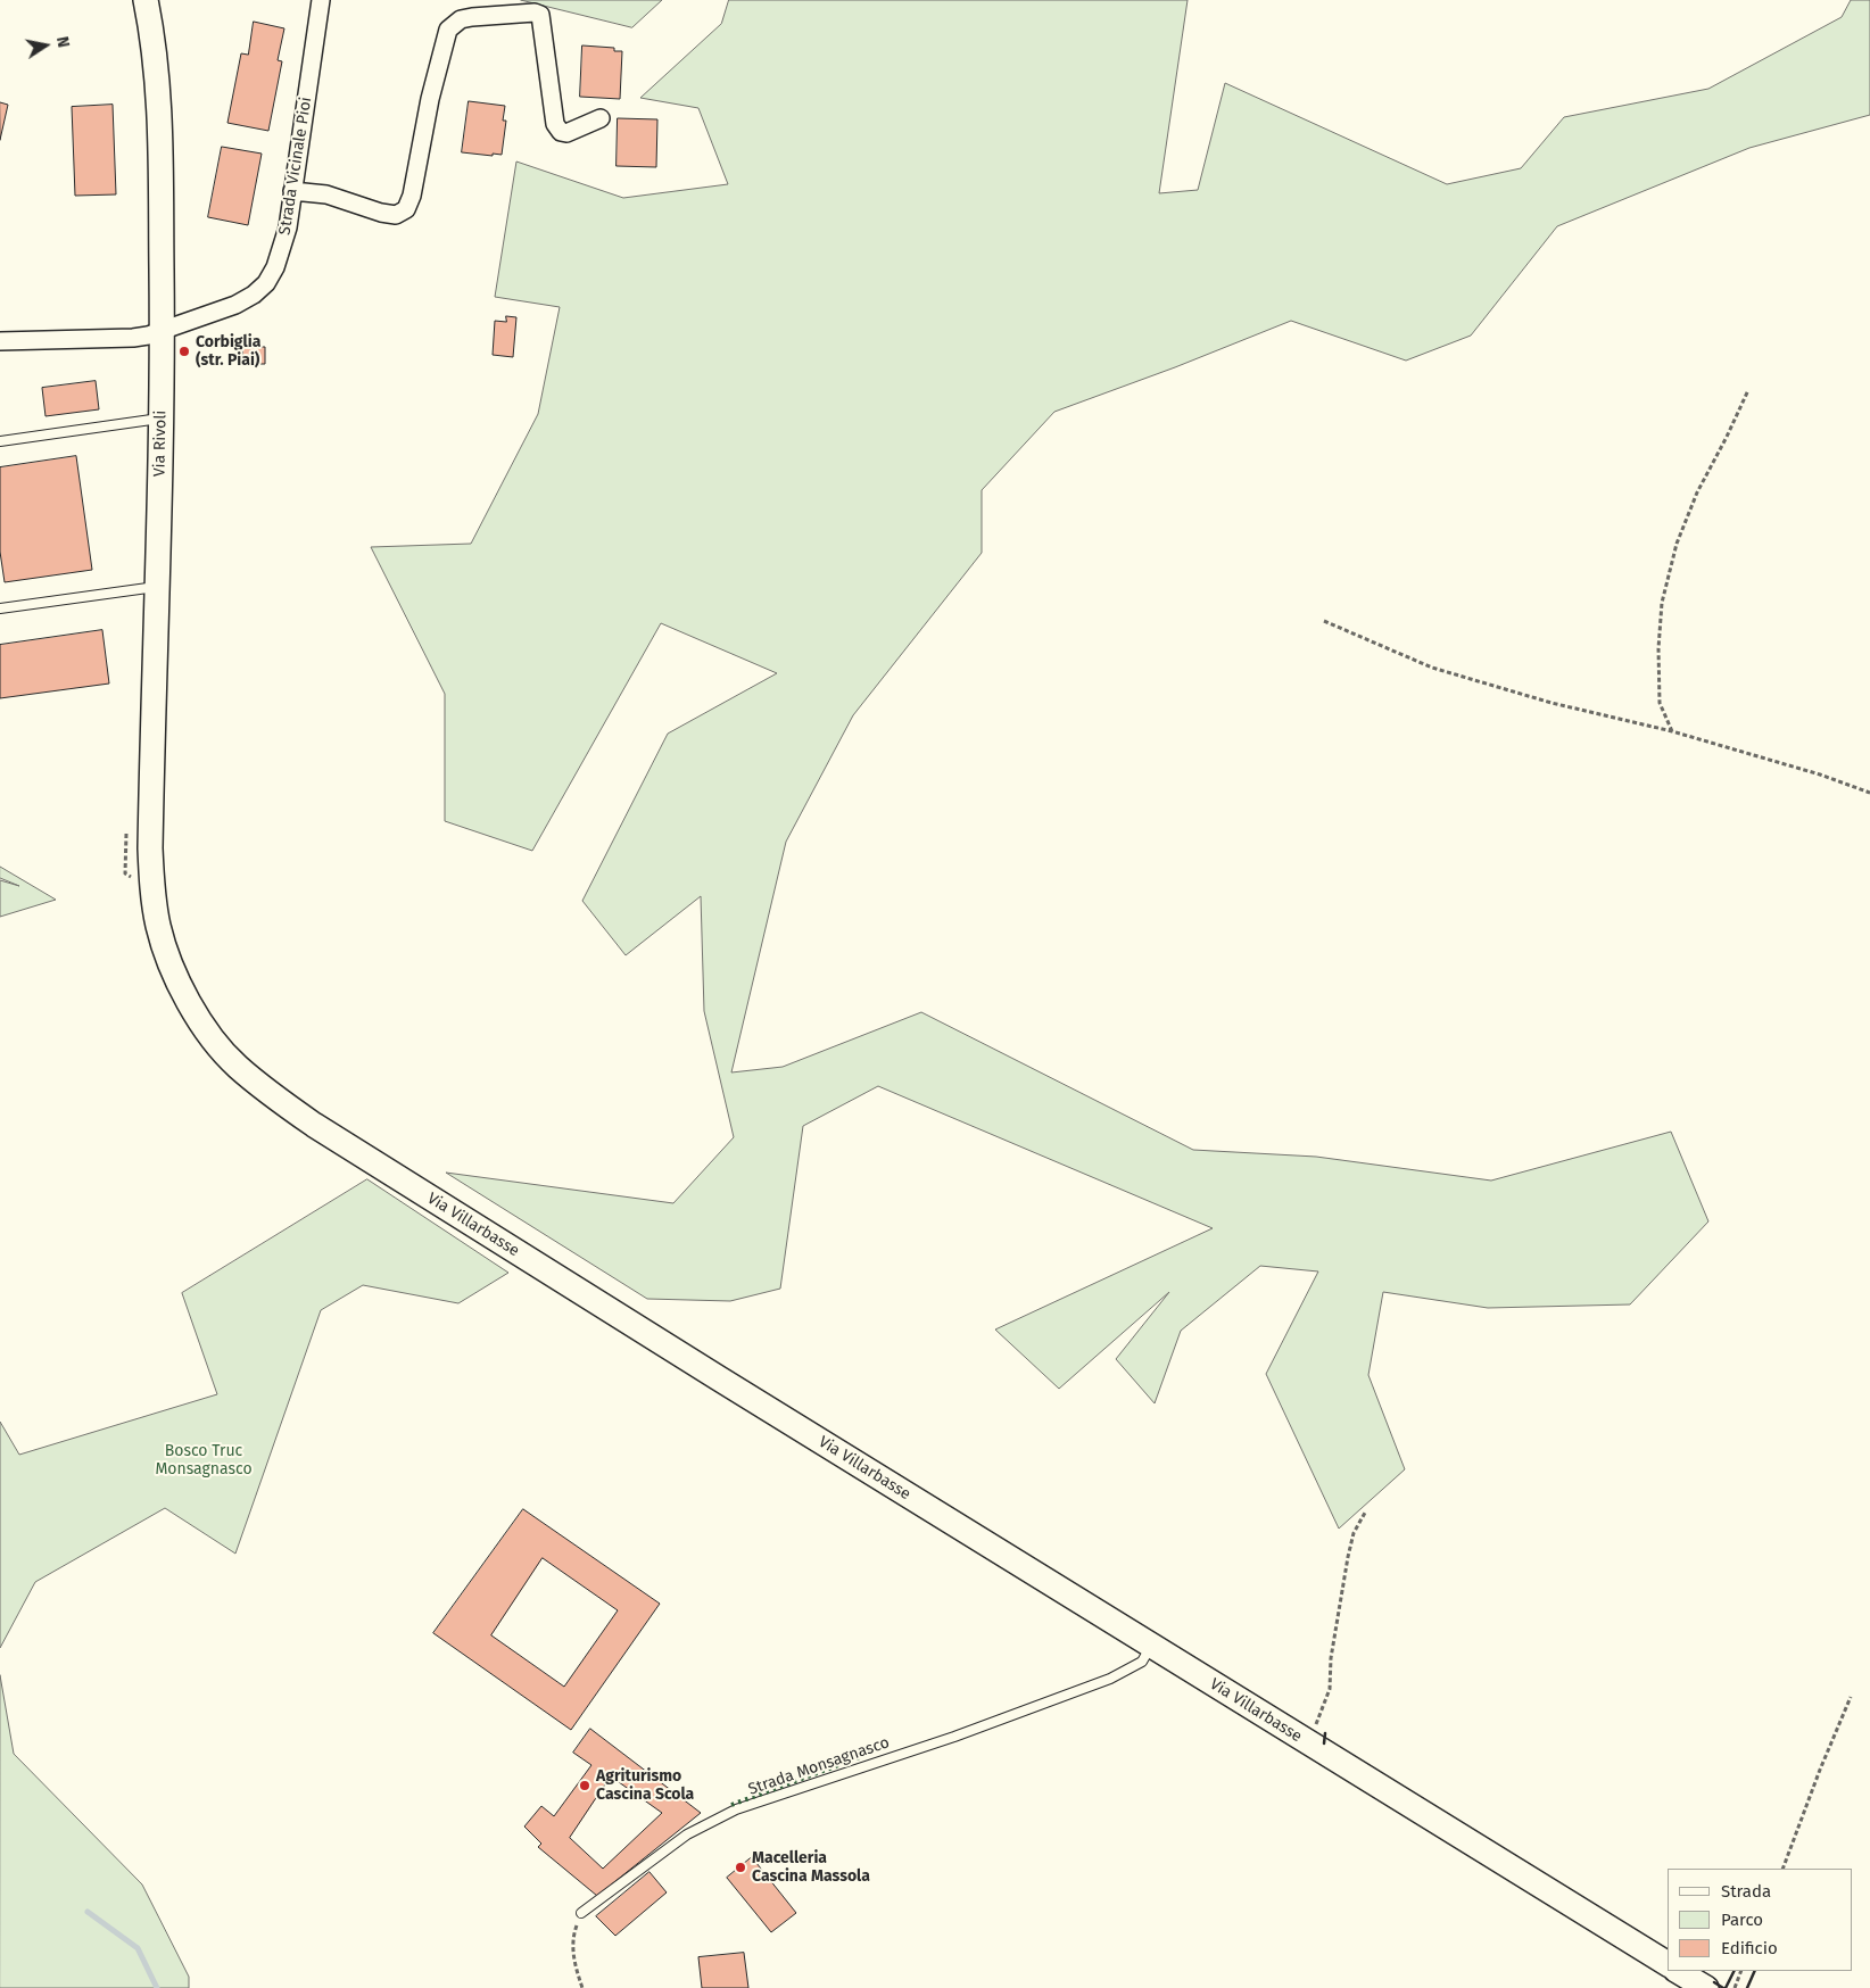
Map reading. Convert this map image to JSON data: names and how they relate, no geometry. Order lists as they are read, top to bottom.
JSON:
{
  "streets": {
    "street": ["Strada Vicinale Pioi", "Via Rivoli", "Via Villarbasse"],
    "lane": ["Strada Monsagnasco"]
  },
  "crossings": [
    ["Strada Vicinale Pioi", "Via Rivoli"],
    ["Via Rivoli", "Via Villarbasse"],
    ["Via Villarbasse", "Strada Monsagnasco"]
  ],
  "parks": ["Bosco Truc Monsagnasco"],
  "places": ["Corbiglia (str. Piai)", "Agriturismo Cascina Scola", "Macelleria Cascina Massola"],
  "legend": ["Strada", "Parco", "Edificio"],
  "north": "right"
}
